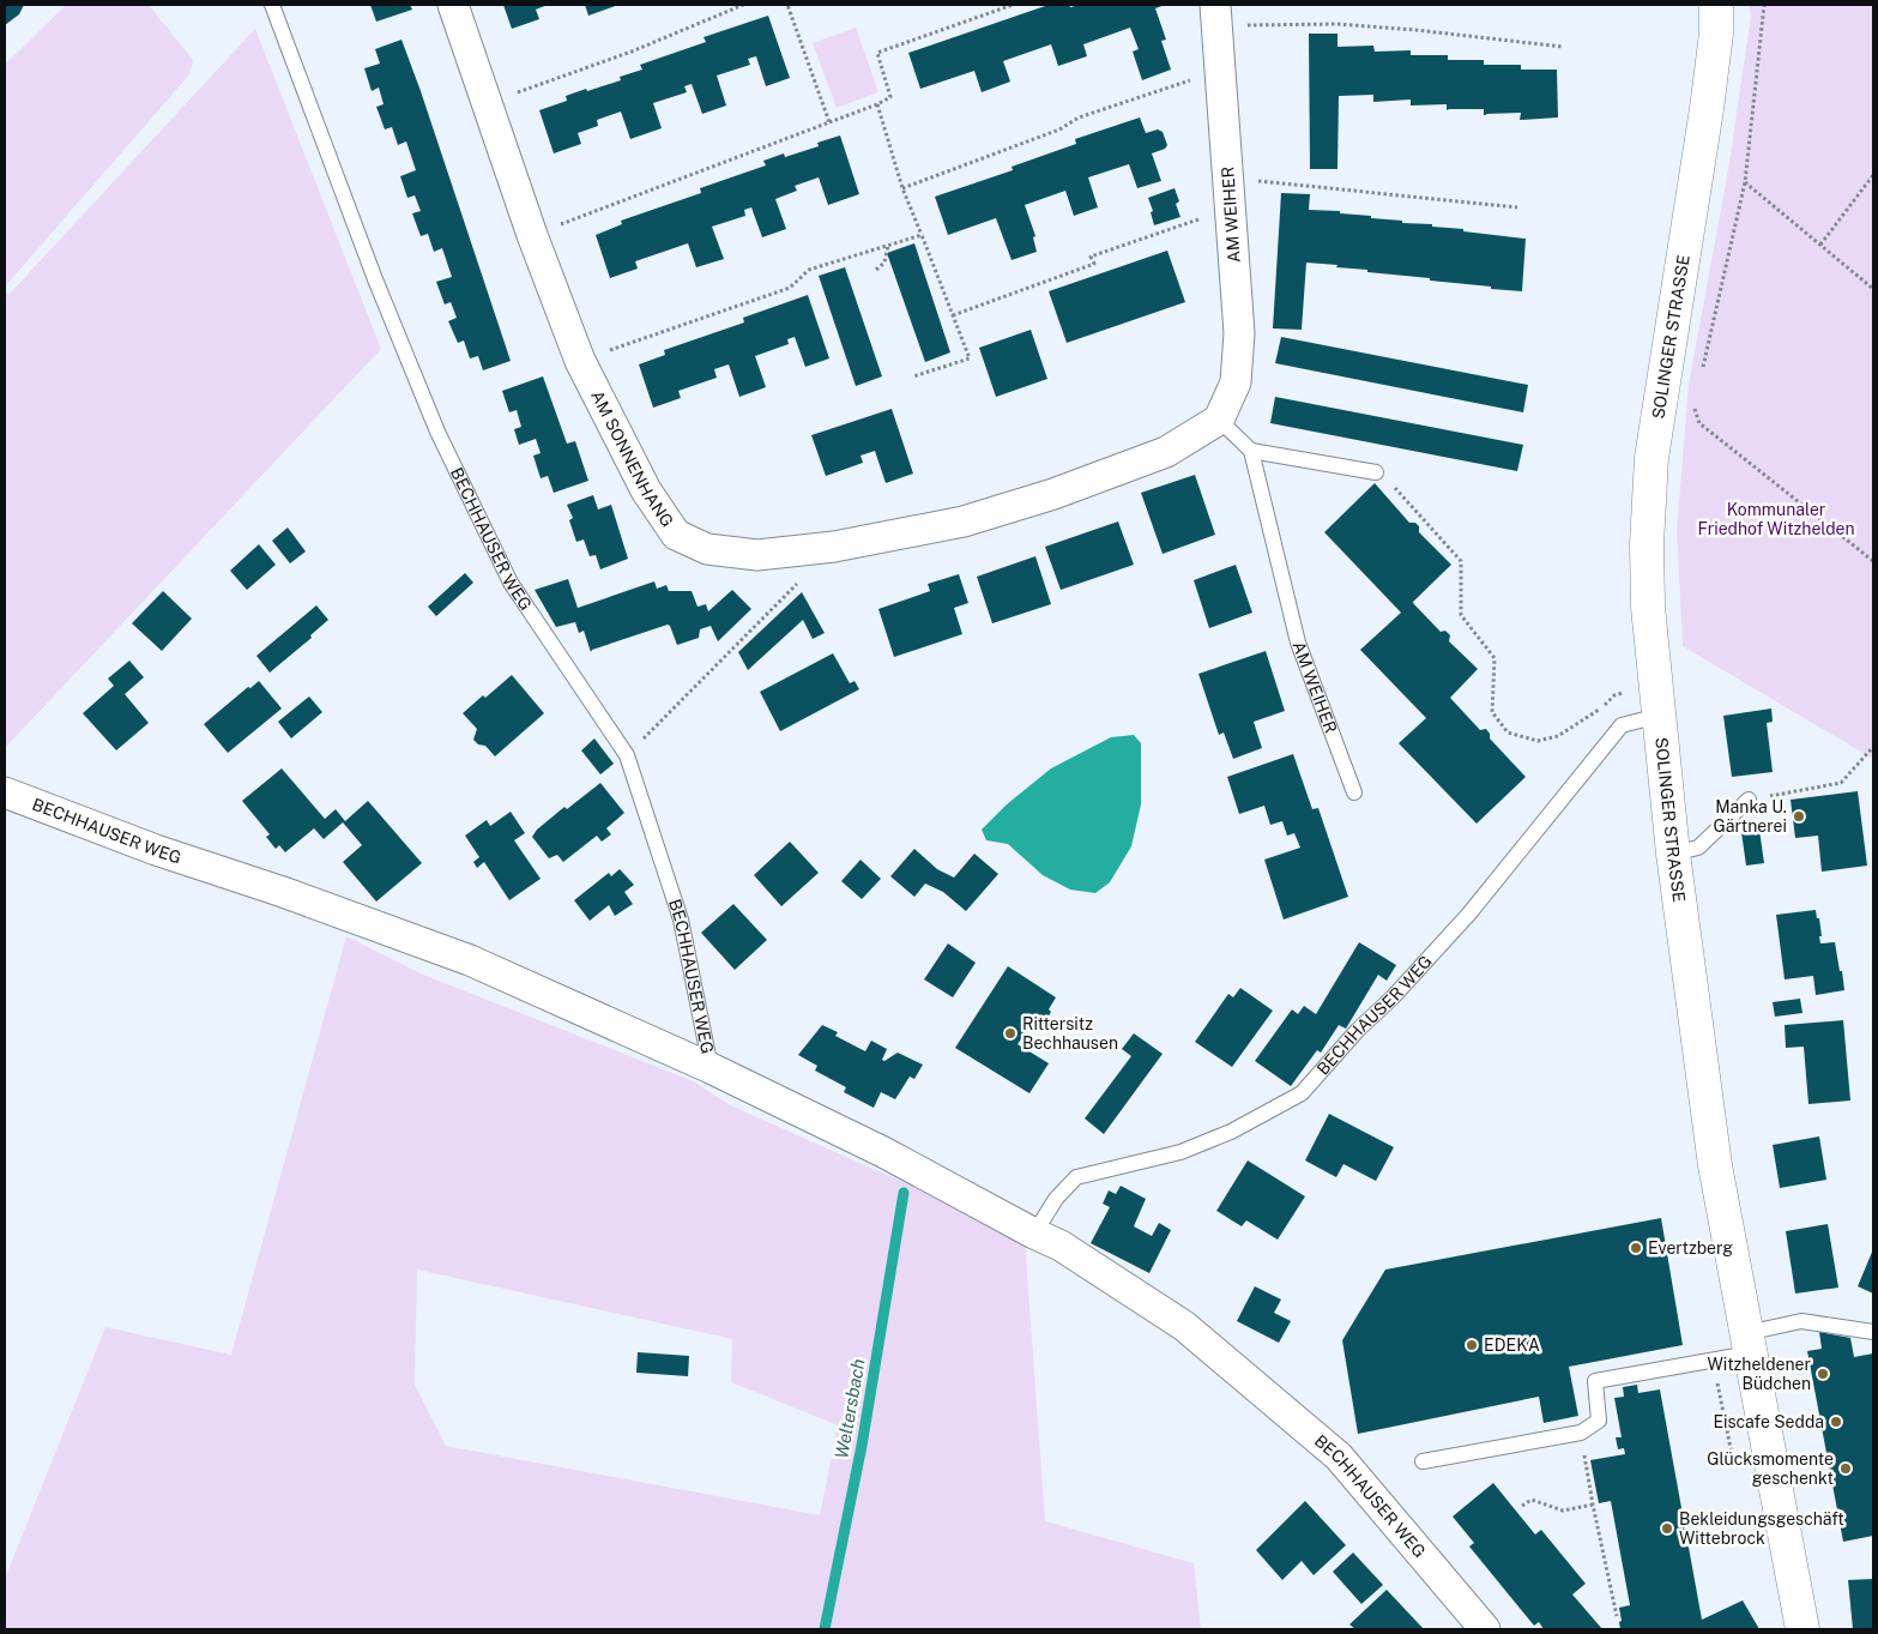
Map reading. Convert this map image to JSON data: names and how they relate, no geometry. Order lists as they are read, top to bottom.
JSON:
{
  "streets": {
    "main road": ["SOLINGER STRASSE"],
    "street": ["AM WEIHER", "AM SONNENHANG", "BECHHAUSER WEG"]
  },
  "crossings": [
    ["AM WEIHER", "AM SONNENHANG"],
    ["SOLINGER STRASSE", "BECHHAUSER WEG"]
  ],
  "water": ["Weltersbach"],
  "parks": ["Kommunaler Friedhof Witzhelden"],
  "places": [
    "Manka U. Gärtnerei",
    "Rittersitz Bechhausen",
    "Evertzberg",
    "EDEKA",
    "Witzheldener Büdchen",
    "Eiscafe Sedda",
    "Glücksmomente geschenkt",
    "Bekleidungsgeschäft Wittebrock"
  ]
}
